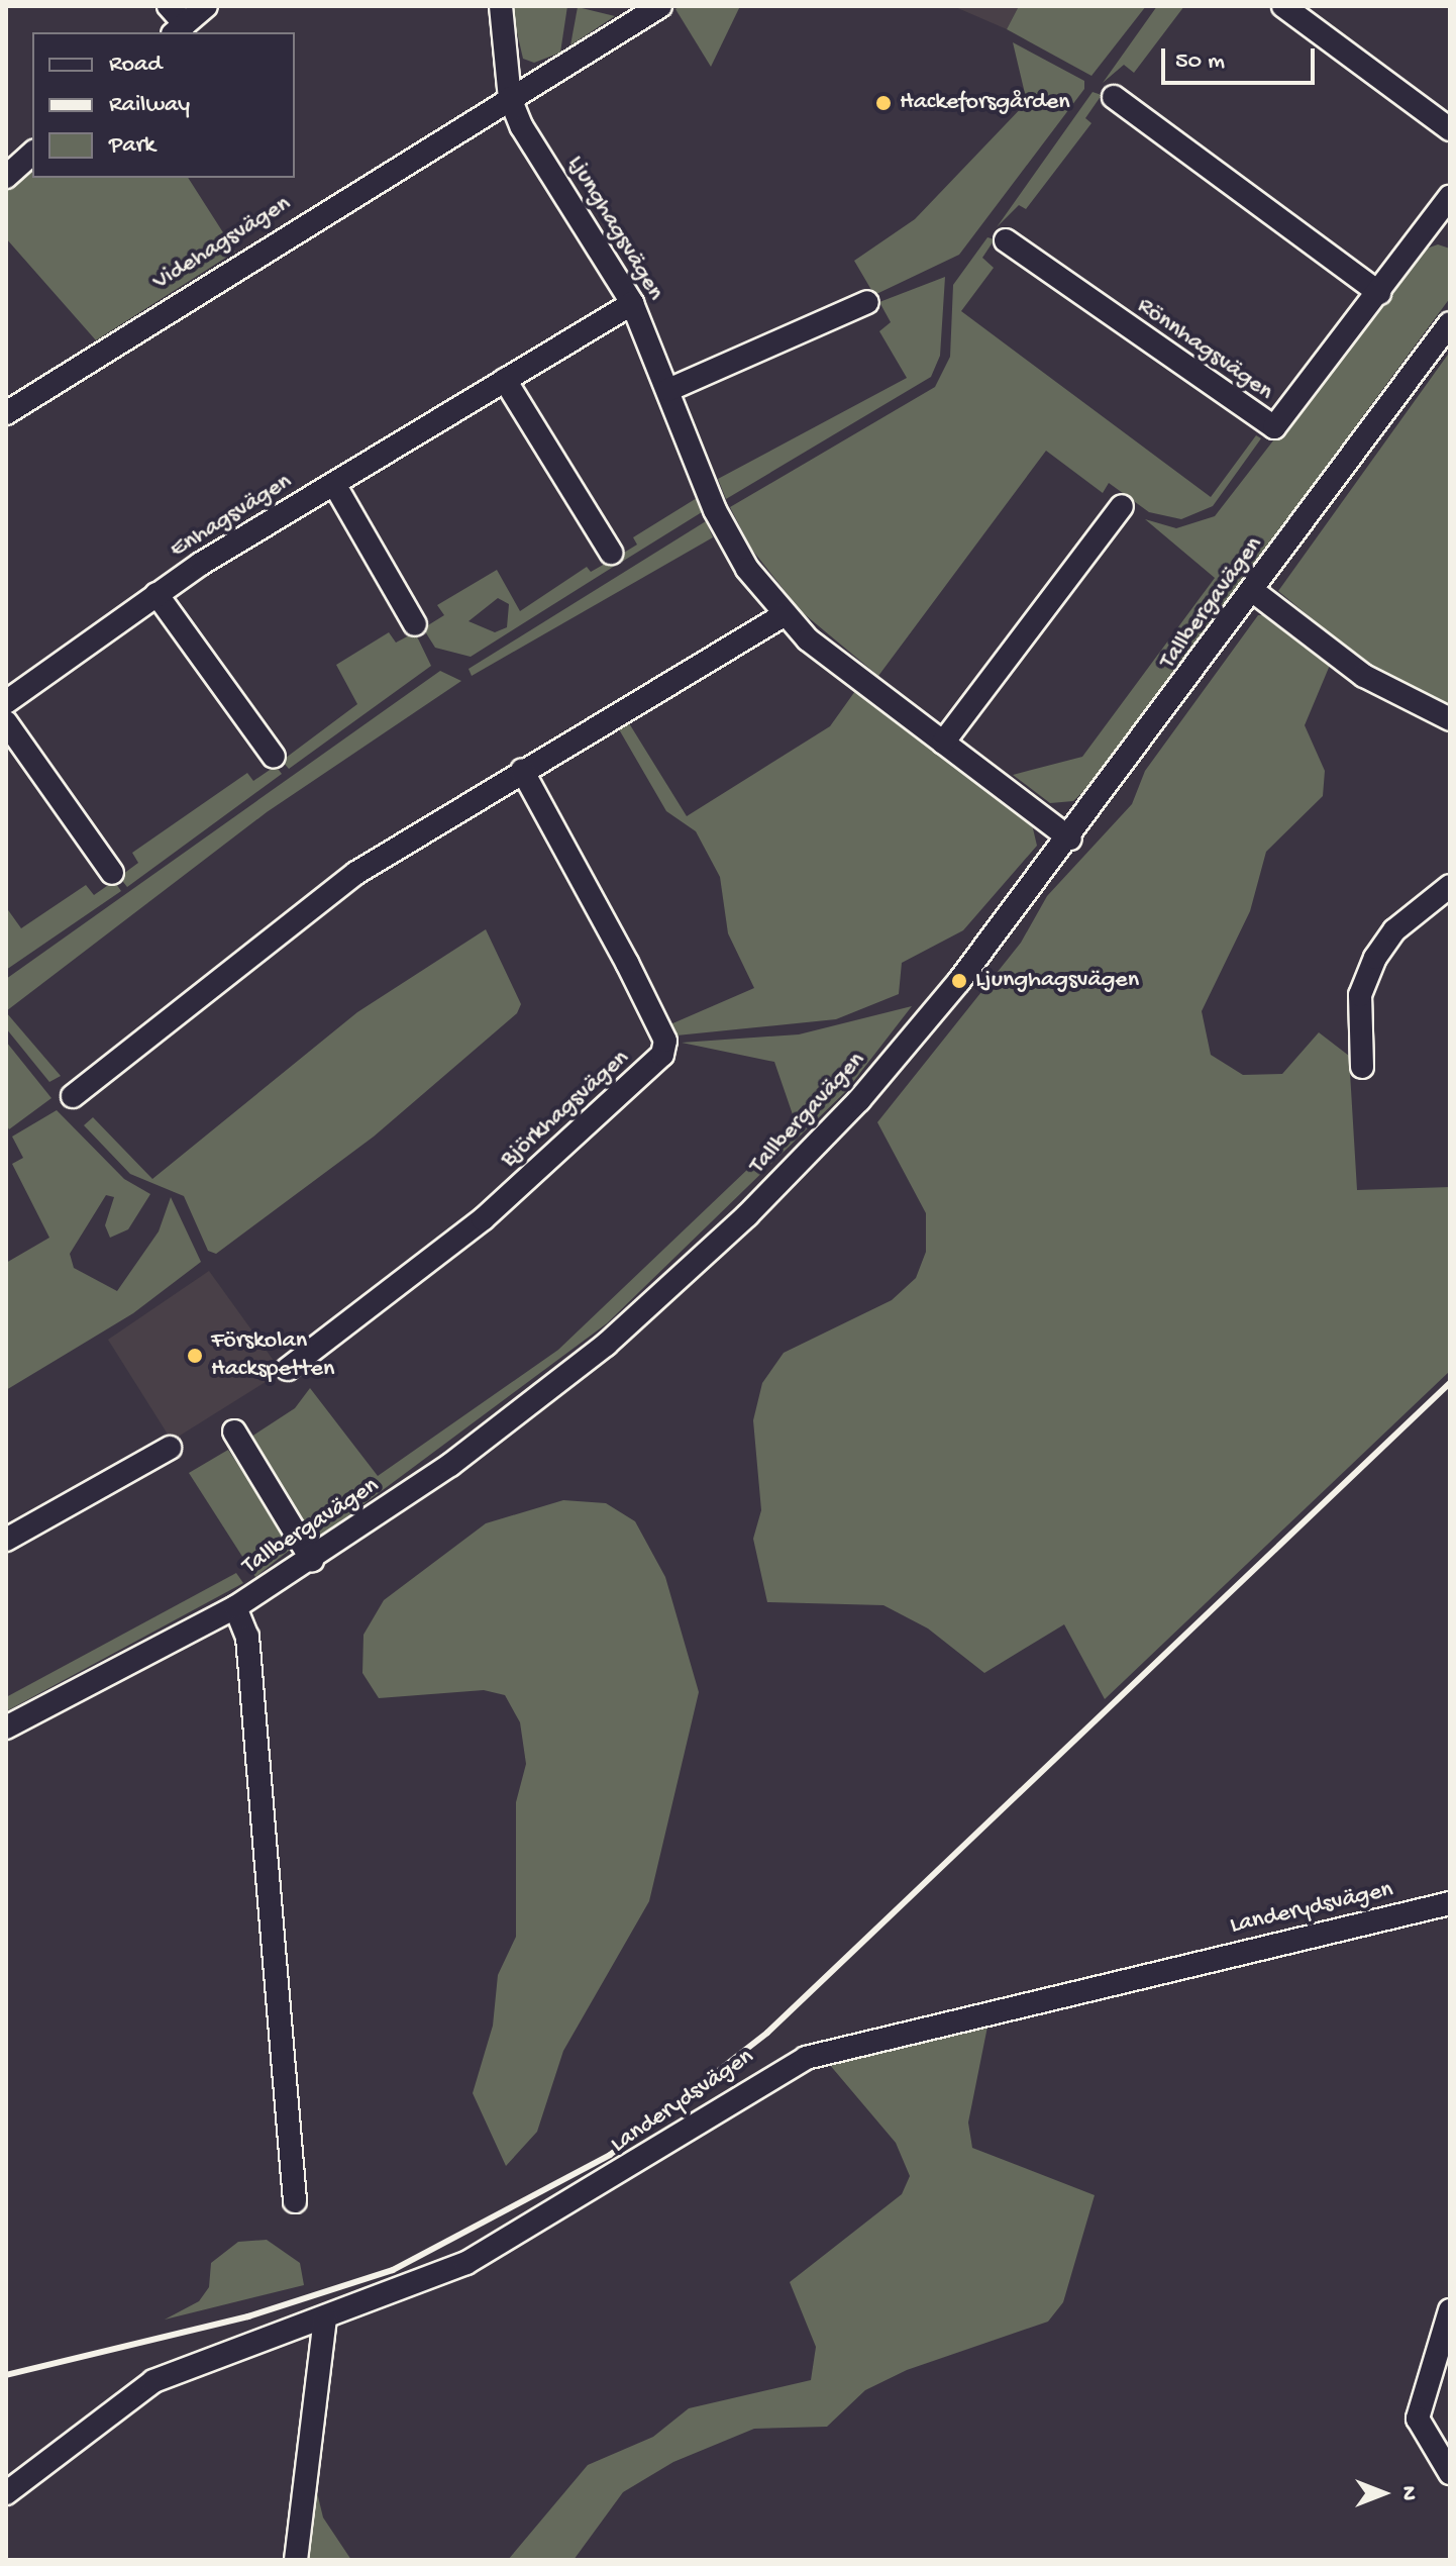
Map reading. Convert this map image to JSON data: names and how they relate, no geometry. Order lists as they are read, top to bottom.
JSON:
{
  "streets": {
    "street": [
      "Ljunghagsvägen",
      "Videhagsvägen",
      "Rönnhagsvägen",
      "Enhagsvägen",
      "Tallbergavägen",
      "Björkhagsvägen",
      "Landerydsvägen"
    ]
  },
  "crossings": [
    ["Ljunghagsvägen", "Videhagsvägen"],
    ["Ljunghagsvägen", "Enhagsvägen"],
    ["Ljunghagsvägen", "Tallbergavägen"]
  ],
  "places": ["Hackeforsgården", "Ljunghagsvägen", "Förskolan Hackspetten"],
  "legend": ["Road", "Railway", "Park"],
  "scale_bar": "50 m",
  "north": "right"
}
